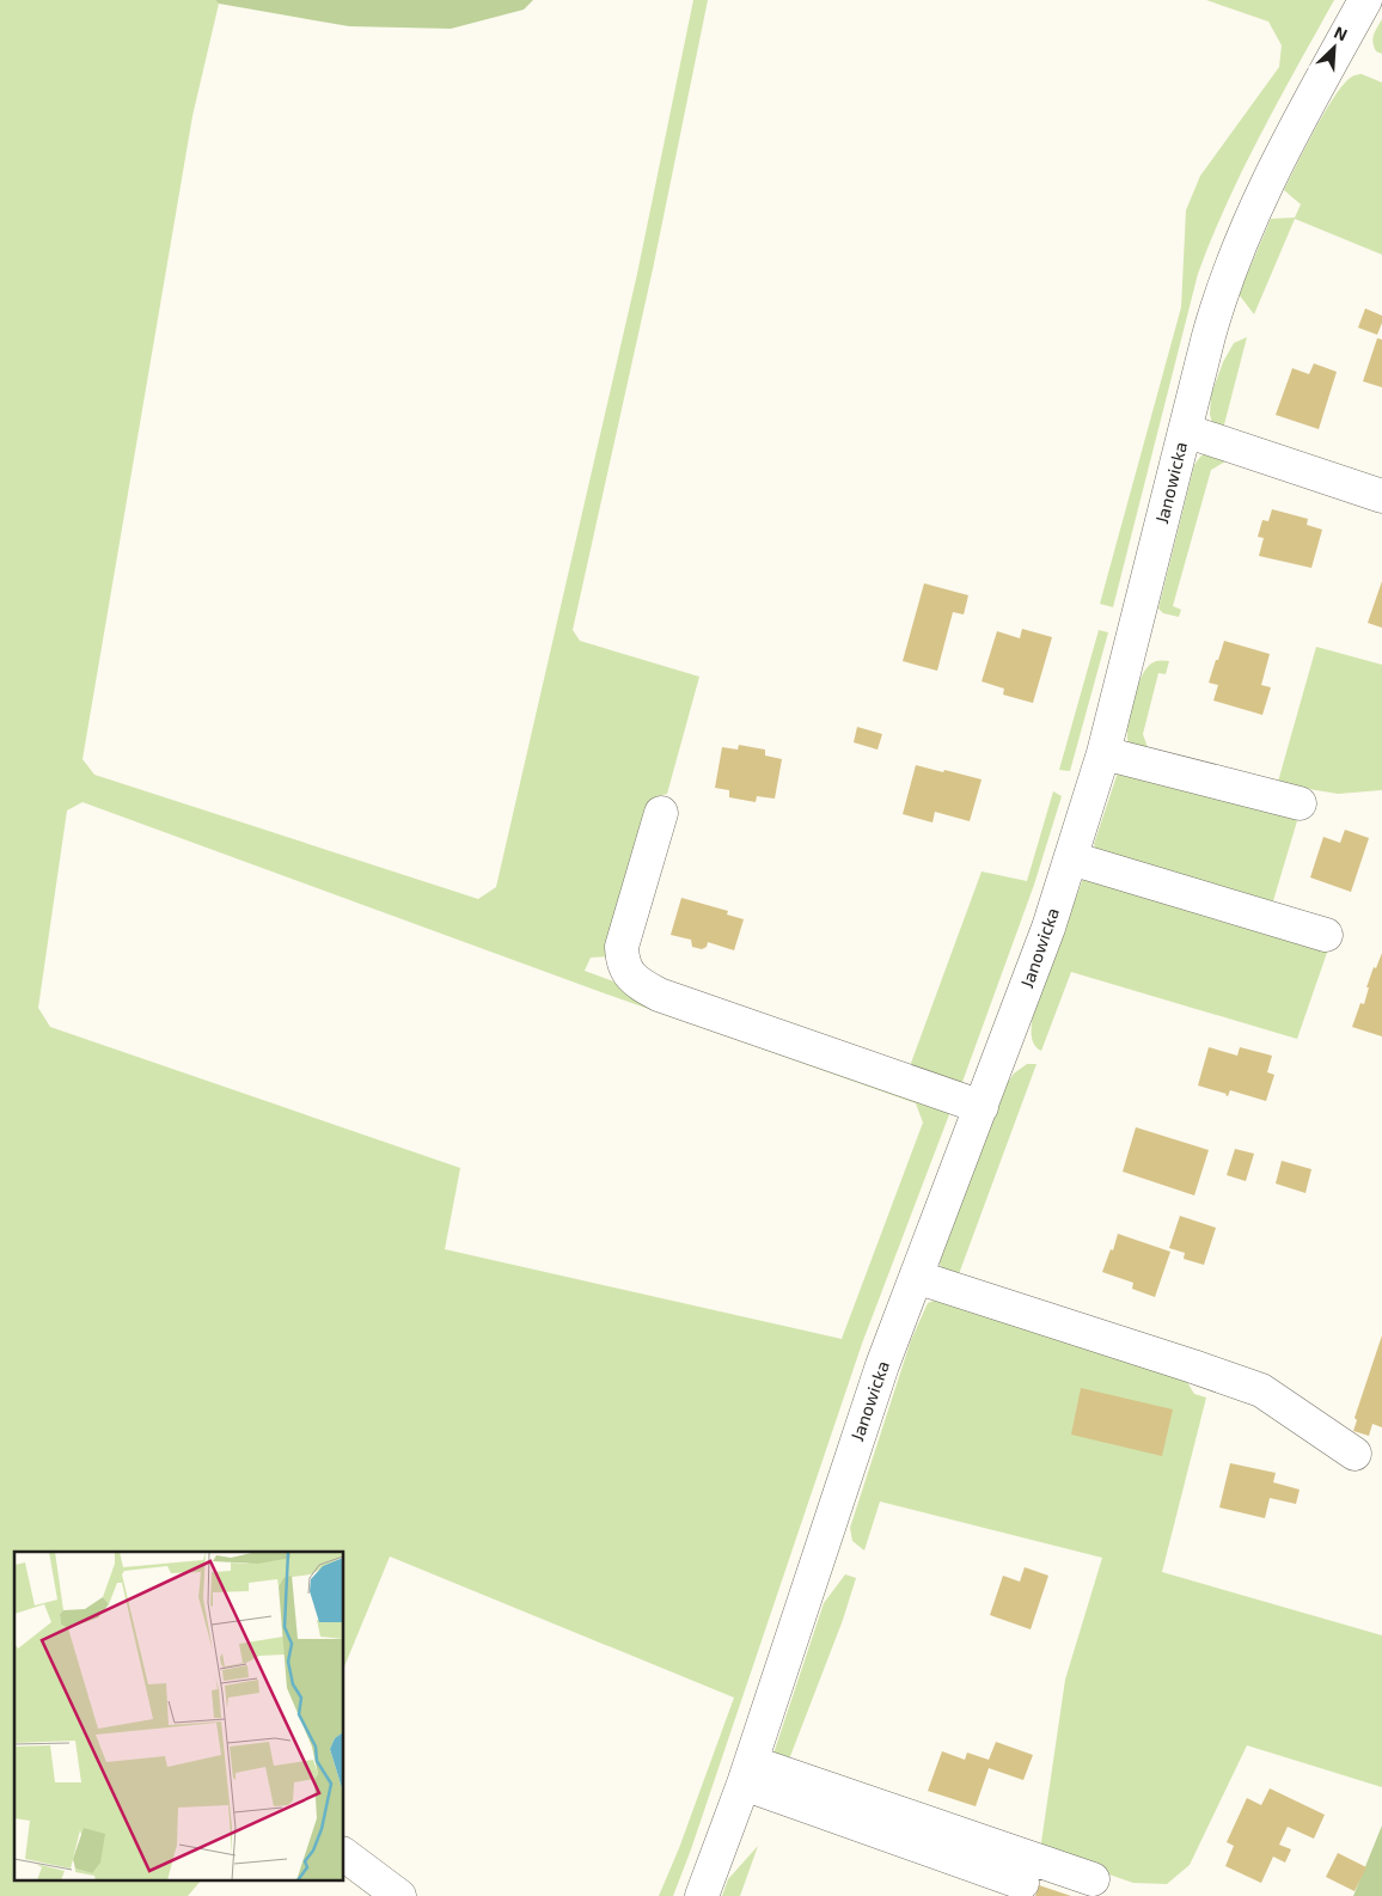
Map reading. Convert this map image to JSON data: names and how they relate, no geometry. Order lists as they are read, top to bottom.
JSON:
{
  "streets": {
    "street": ["Janowicka"]
  },
  "north": "top right"
}
